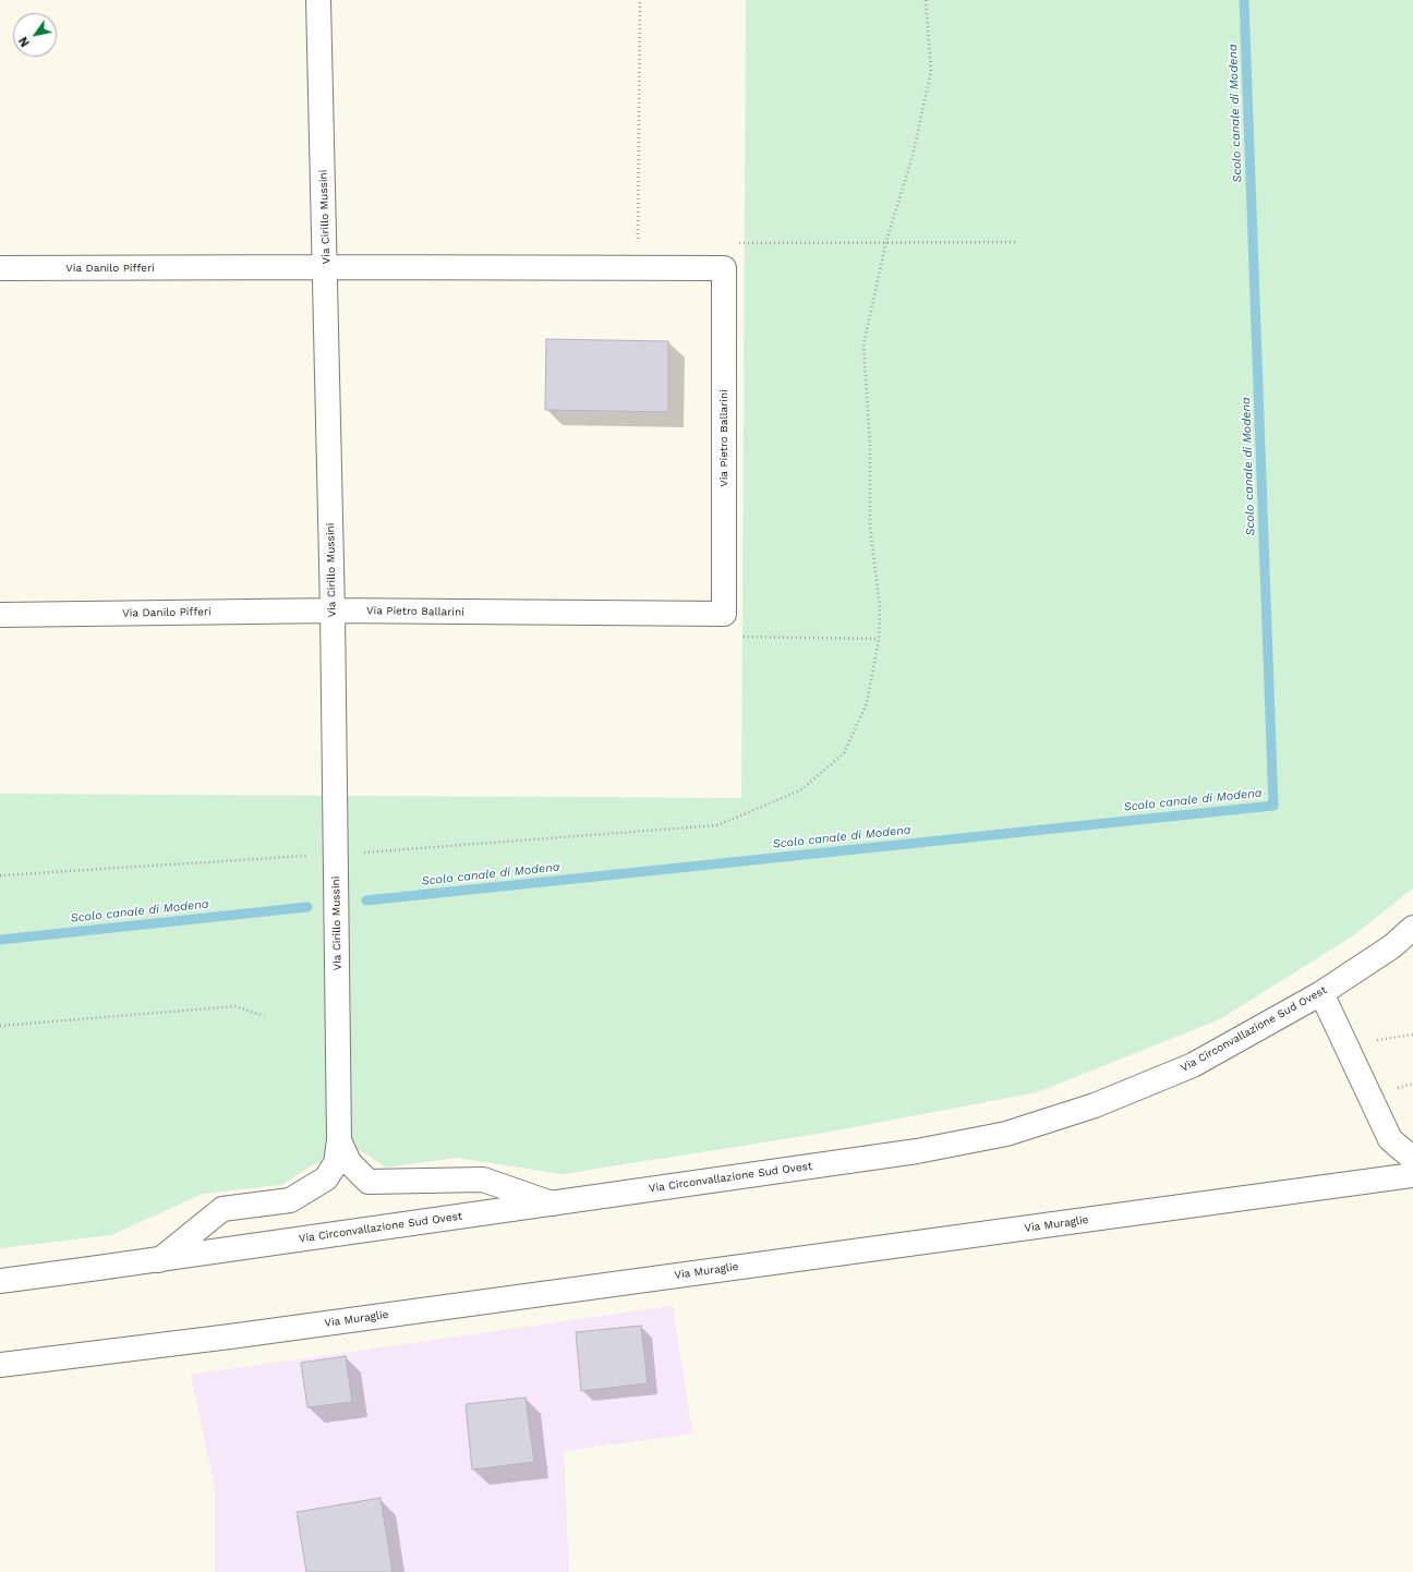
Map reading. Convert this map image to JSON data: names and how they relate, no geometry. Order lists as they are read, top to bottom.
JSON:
{
  "streets": {
    "street": [
      "Via Cirillo Mussini",
      "Via Danilo Pifferi",
      "Via Pietro Ballarini",
      "Via Circonvallazione Sud Ovest",
      "Via Muraglie"
    ]
  },
  "crossings": [
    ["Via Cirillo Mussini", "Via Danilo Pifferi"],
    ["Via Cirillo Mussini", "Via Pietro Ballarini"],
    ["Via Cirillo Mussini", "Via Circonvallazione Sud Ovest"],
    ["Via Danilo Pifferi", "Via Pietro Ballarini"]
  ],
  "water": ["Scolo canale di Modena"],
  "north": "bottom left"
}
